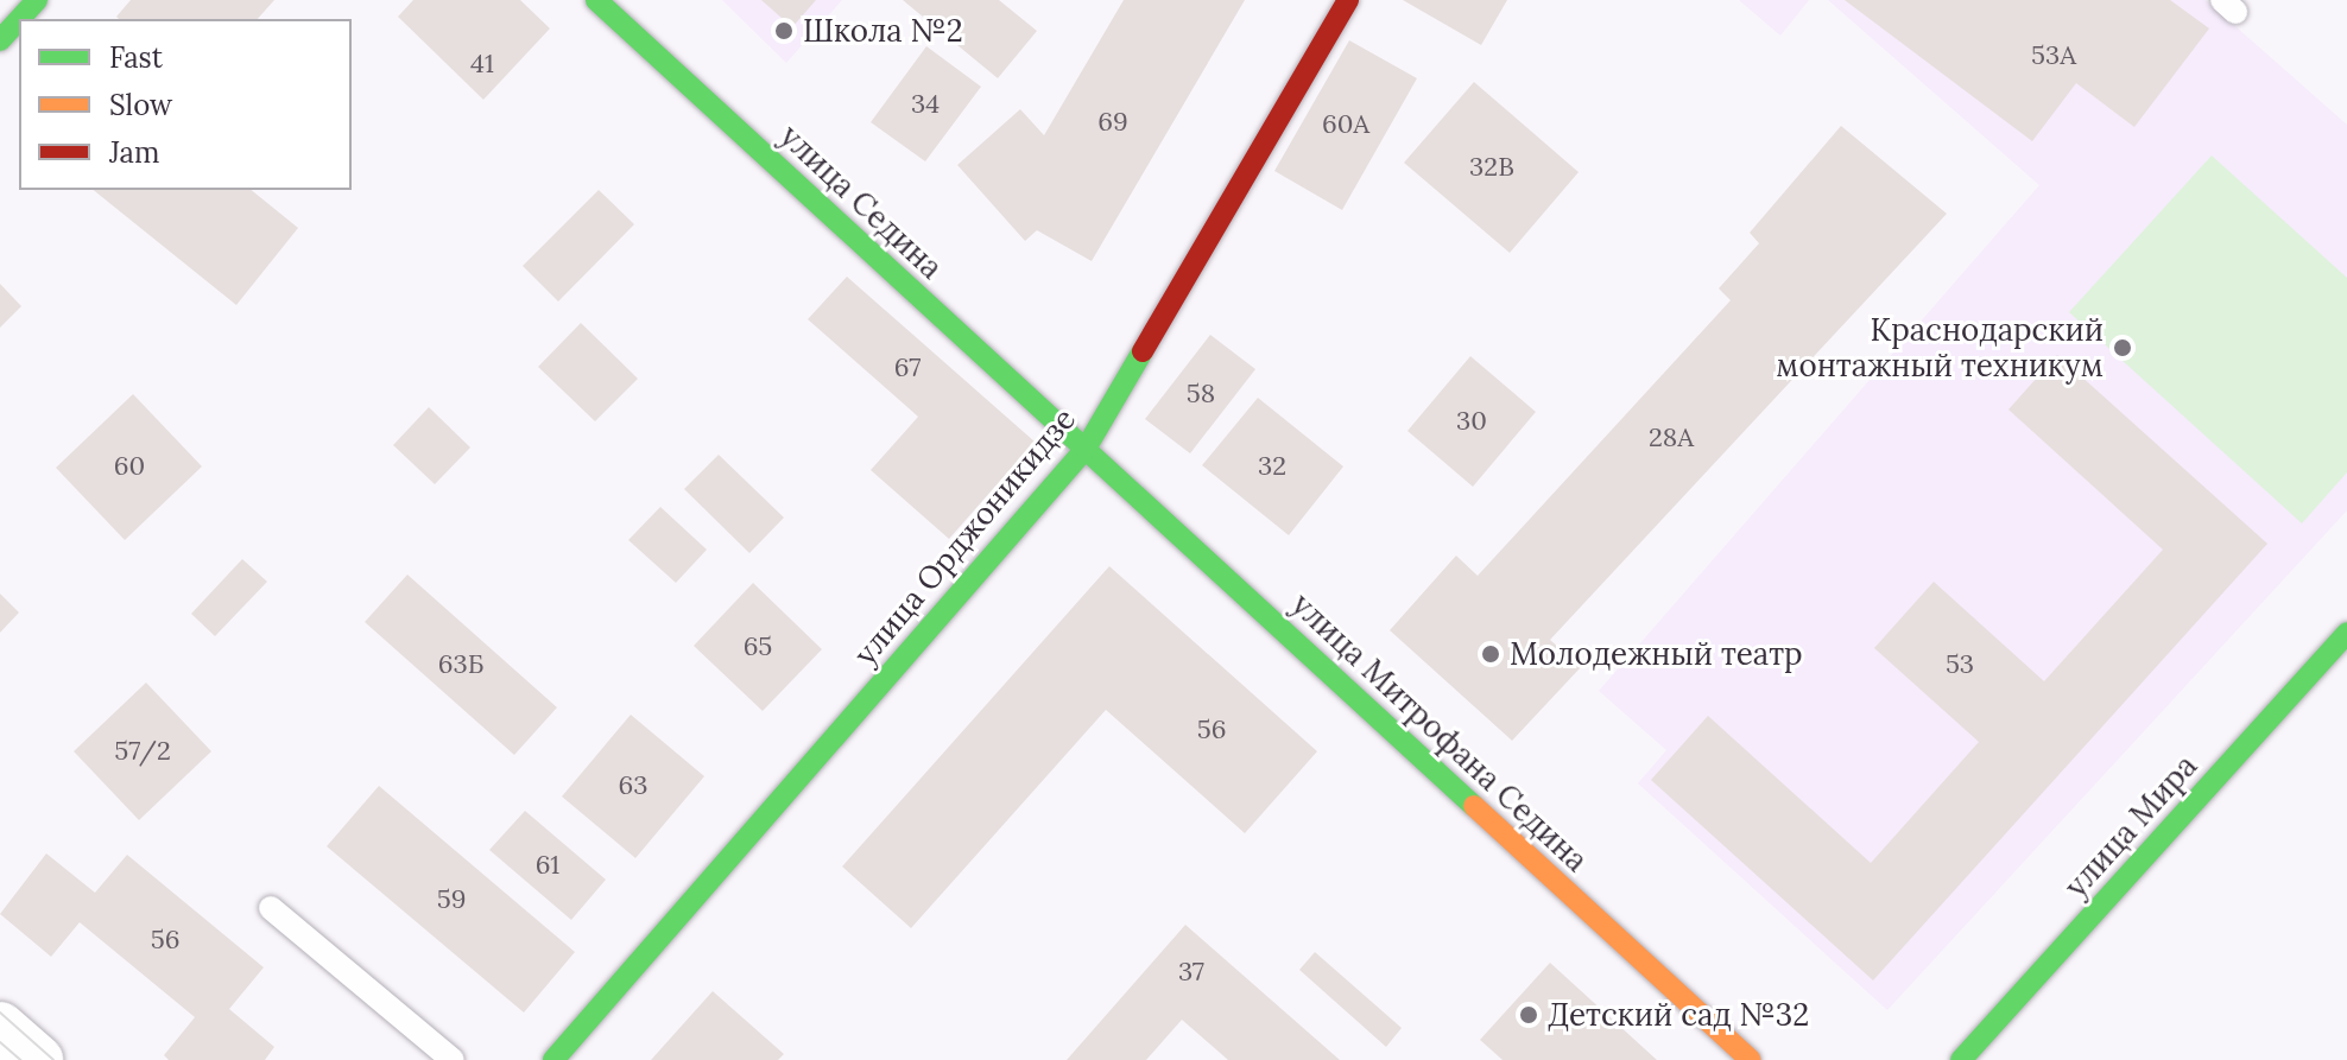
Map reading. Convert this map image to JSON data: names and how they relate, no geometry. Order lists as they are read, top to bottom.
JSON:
{
  "streets": {
    "street": [
      "улица Седина",
      "улица Орджоникидзе",
      "улица Митрофана Седина",
      "улица Мира"
    ]
  },
  "crossings": [
    ["улица Седина", "улица Орджоникидзе"],
    ["улица Седина", "улица Митрофана Седина"],
    ["улица Орджоникидзе", "улица Митрофана Седина"]
  ],
  "places": [
    "Школа №2",
    "Краснодарский монтажный техникум",
    "Молодежный театр",
    "Детский сад №32"
  ],
  "house_numbers": [
    "53А",
    "41",
    "34",
    "69",
    "60А",
    "32В",
    "67",
    "58",
    "30",
    "28А",
    "60",
    "32",
    "65",
    "63Б",
    "53",
    "56",
    "57/2",
    "63",
    "61",
    "59",
    "56",
    "37"
  ],
  "legend": ["Fast", "Slow", "Jam"]
}
